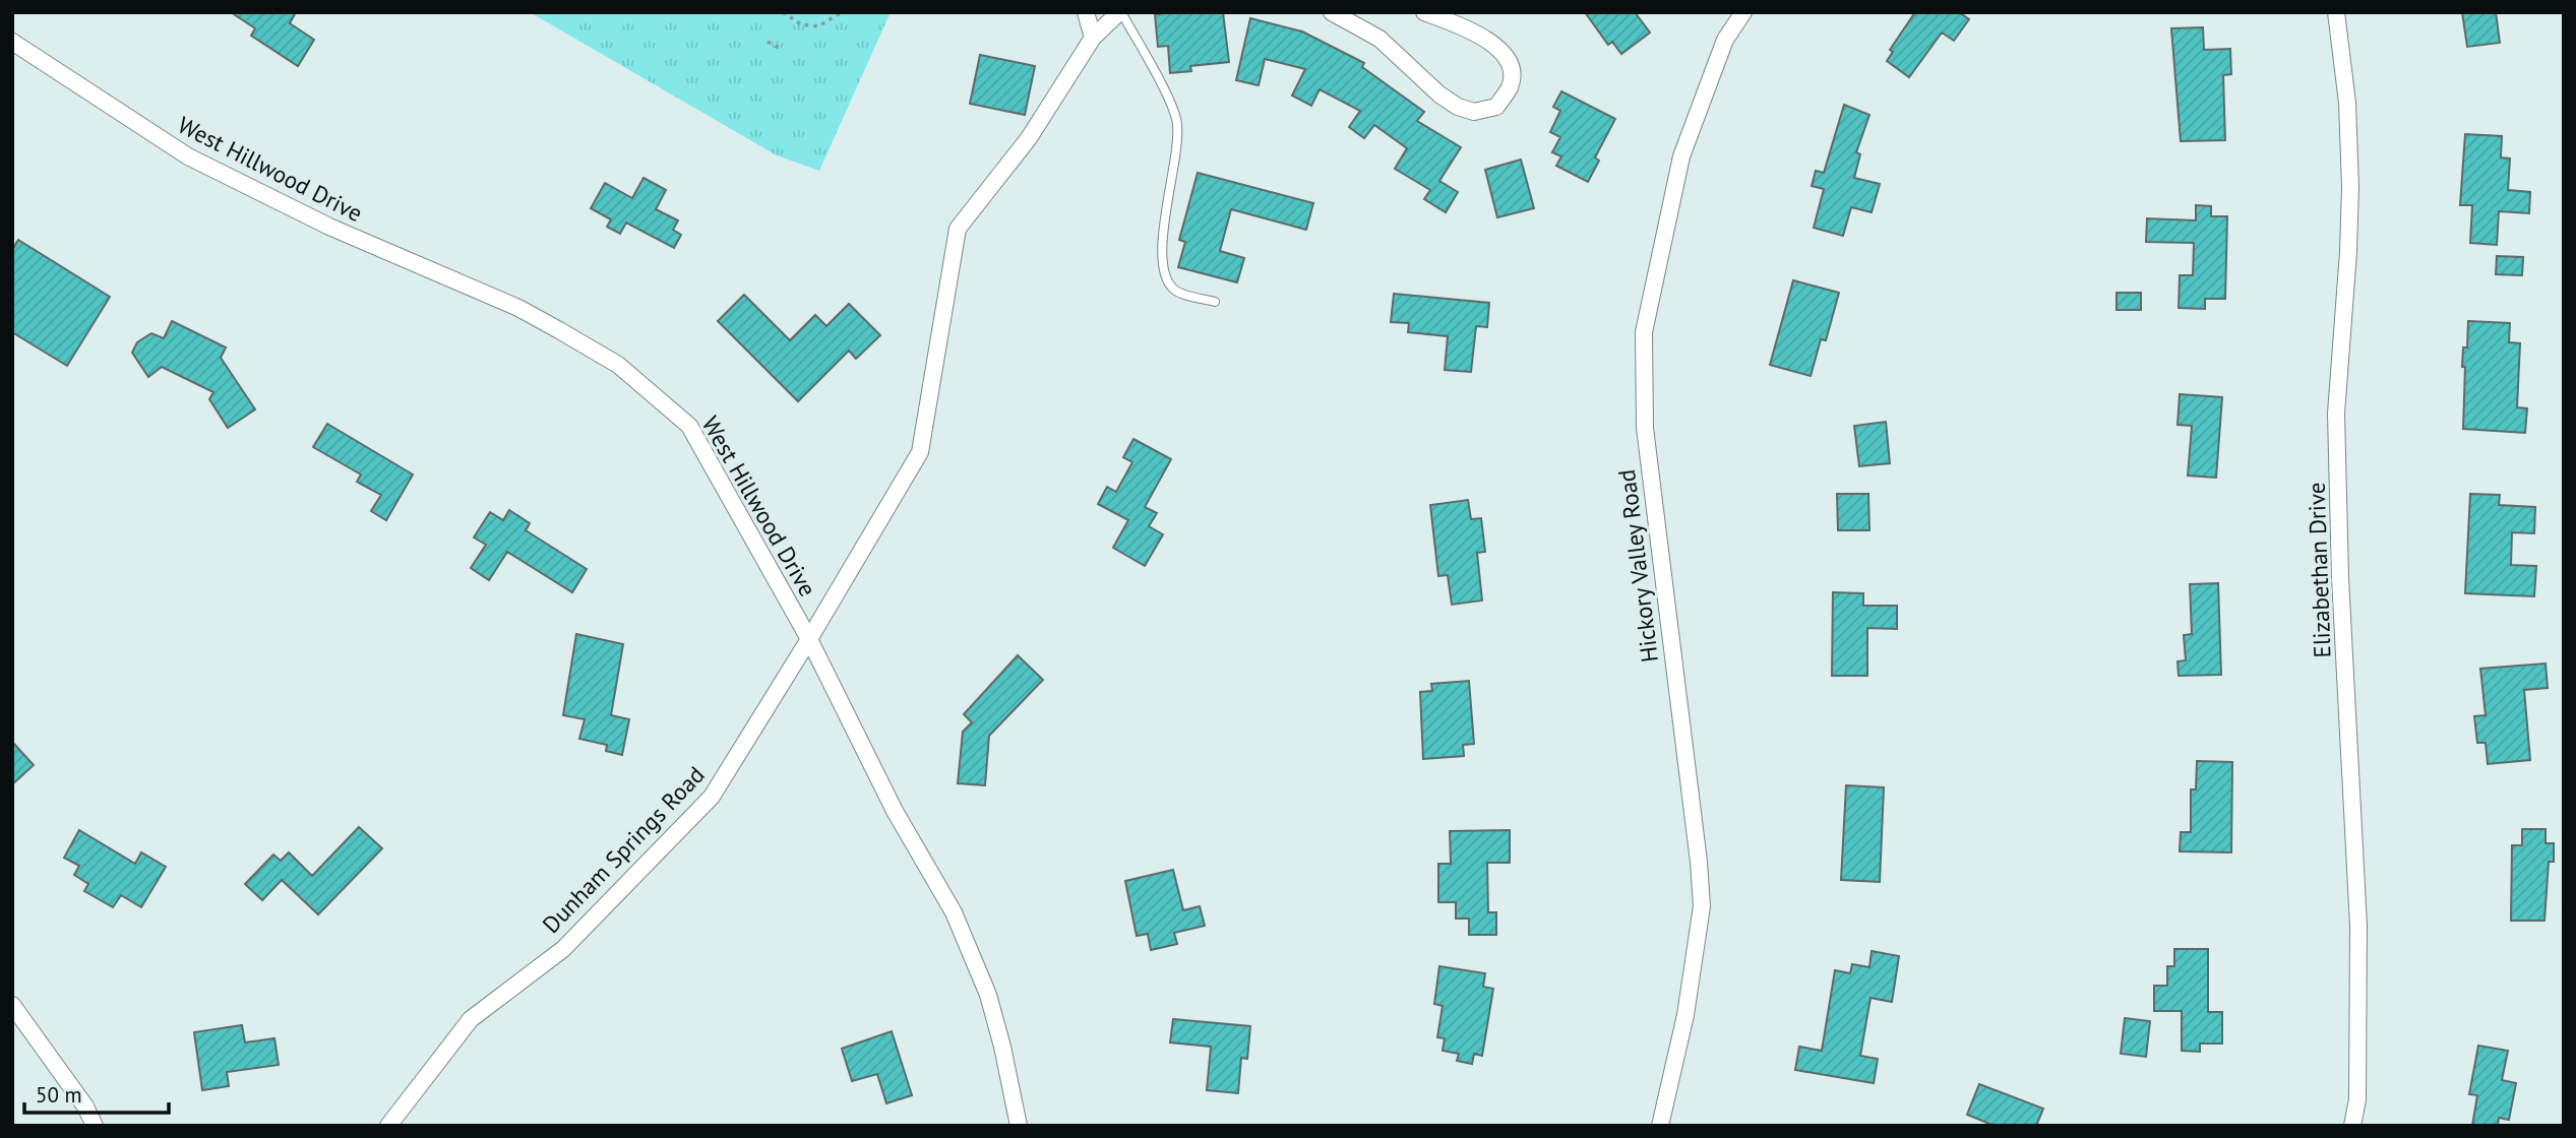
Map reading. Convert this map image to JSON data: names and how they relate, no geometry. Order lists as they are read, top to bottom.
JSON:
{
  "streets": {
    "street": [
      "West Hillwood Drive",
      "Hickory Valley Road",
      "Elizabethan Drive",
      "Dunham Springs Road"
    ]
  },
  "crossings": [
    ["West Hillwood Drive", "Dunham Springs Road"]
  ],
  "scale_bar": "50 m"
}
